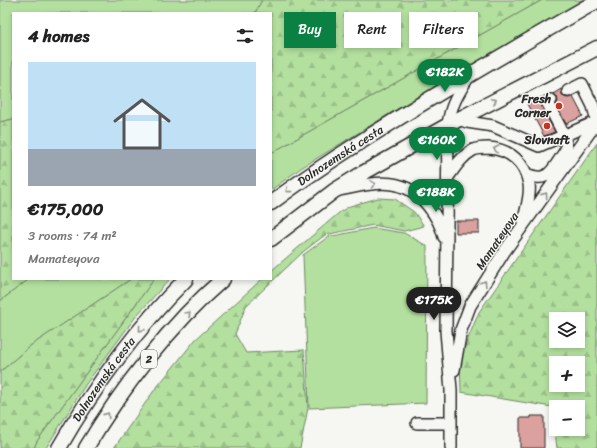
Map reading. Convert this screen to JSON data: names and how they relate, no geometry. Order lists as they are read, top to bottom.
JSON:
{
  "streets": {
    "main road": ["Dolnozemská cesta", "2"],
    "street": ["Mamateyova"]
  },
  "crossings": [
    ["Dolnozemská cesta", "Mamateyova"]
  ],
  "one_way": ["Mamateyova"],
  "places": ["Fresh Corner", "Slovnaft"],
  "page": {
    "chip": ["Buy", "Rent", "Filters"],
    "heading": "4 homes",
    "price": [
      "€182K",
      "€160K",
      "€188K",
      "€175K"
    ],
    "list": [
      {
        "name": "€175,000",
        "note": "3 rooms · 74 m² · Mamateyova"
      }
    ],
    "map_buttons": ["+", "−"]
  }
}
